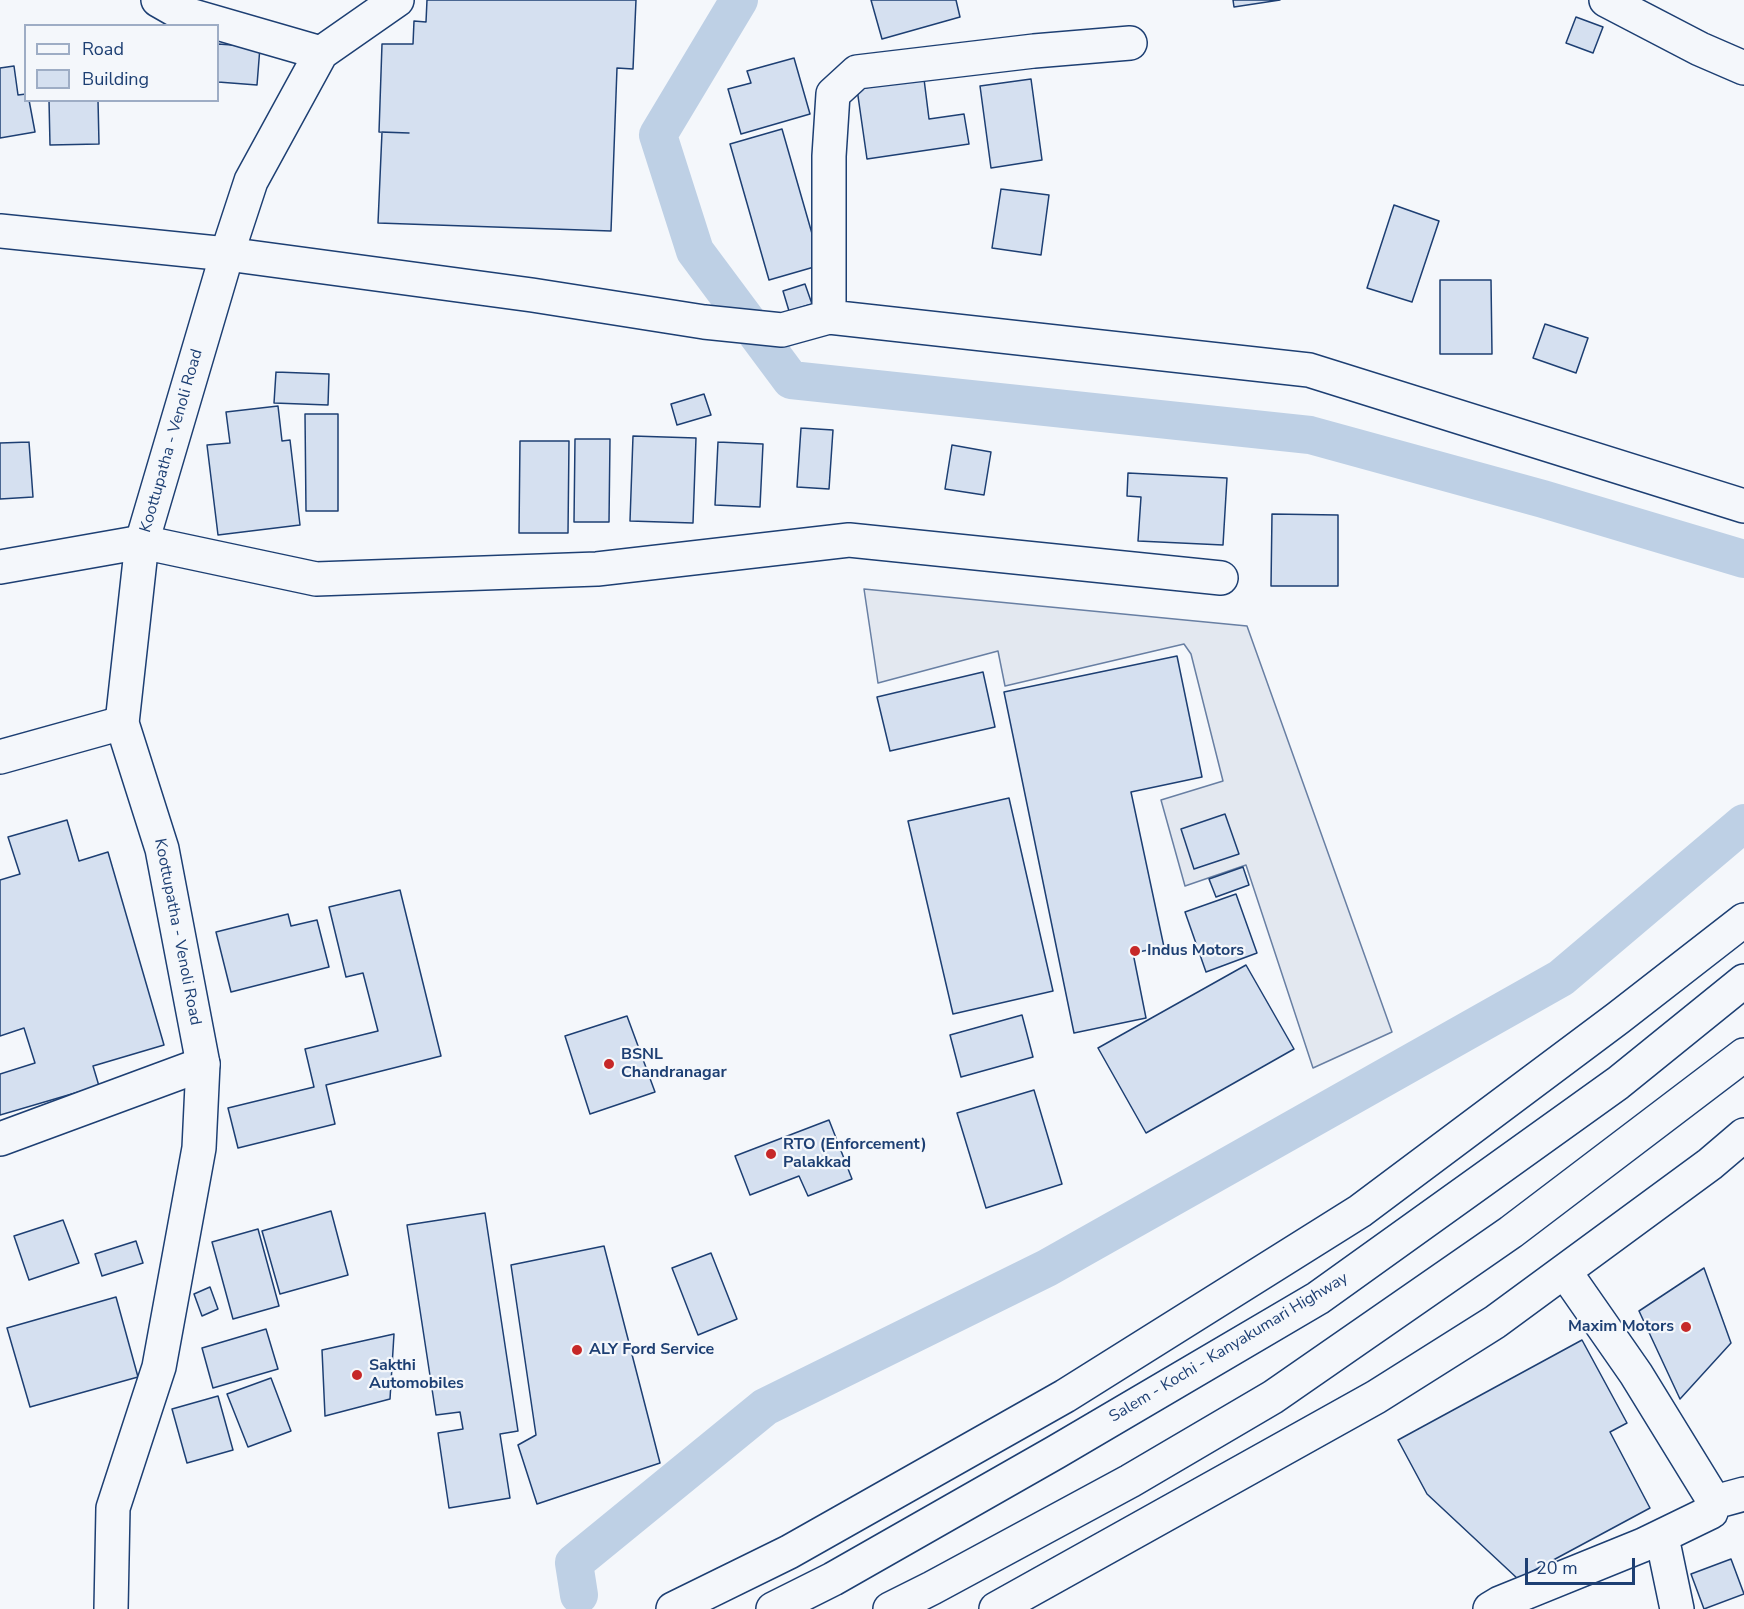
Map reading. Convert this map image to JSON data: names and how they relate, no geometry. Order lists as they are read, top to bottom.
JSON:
{
  "streets": {
    "main road": ["Koottupatha - Venoli Road", "Salem - Kochi - Kanyakumari Highway"]
  },
  "places": [
    "Indus Motors",
    "BSNL Chandranagar",
    "RTO (Enforcement) Palakkad",
    "Maxim Motors",
    "ALY Ford Service",
    "Sakthi Automobiles"
  ],
  "legend": ["Road", "Building"],
  "scale_bar": "20 m"
}
